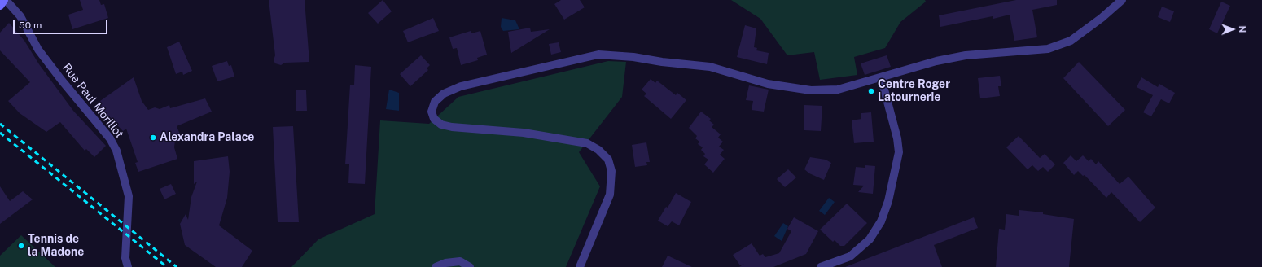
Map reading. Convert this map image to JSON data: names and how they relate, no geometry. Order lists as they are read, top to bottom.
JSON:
{
  "streets": {
    "street": ["Rue Paul Morillot"]
  },
  "places": ["Centre Roger Latournerie", "Alexandra Palace", "Tennis de la Madone"],
  "scale_bar": "50 m",
  "north": "right"
}
